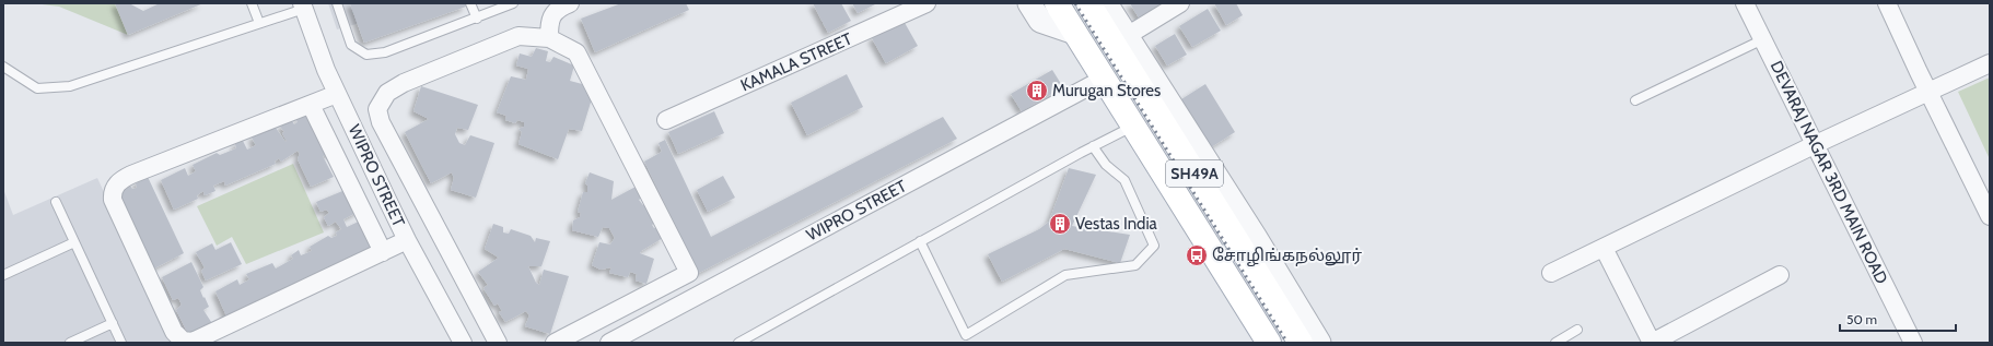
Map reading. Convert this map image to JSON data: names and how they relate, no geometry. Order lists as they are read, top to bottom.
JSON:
{
  "streets": {
    "main road": ["SH49A"],
    "street": ["KAMALA STREET", "DEVARAJ NAGAR 3RD MAIN ROAD", "WIPRO STREET"]
  },
  "crossings": [
    ["SH49A", "WIPRO STREET"]
  ],
  "places": {
    "building": ["Murugan Stores", "Vestas India"],
    "bus stop": ["சோழிங்கநல்லூர்"]
  },
  "scale_bar": "50 m"
}
